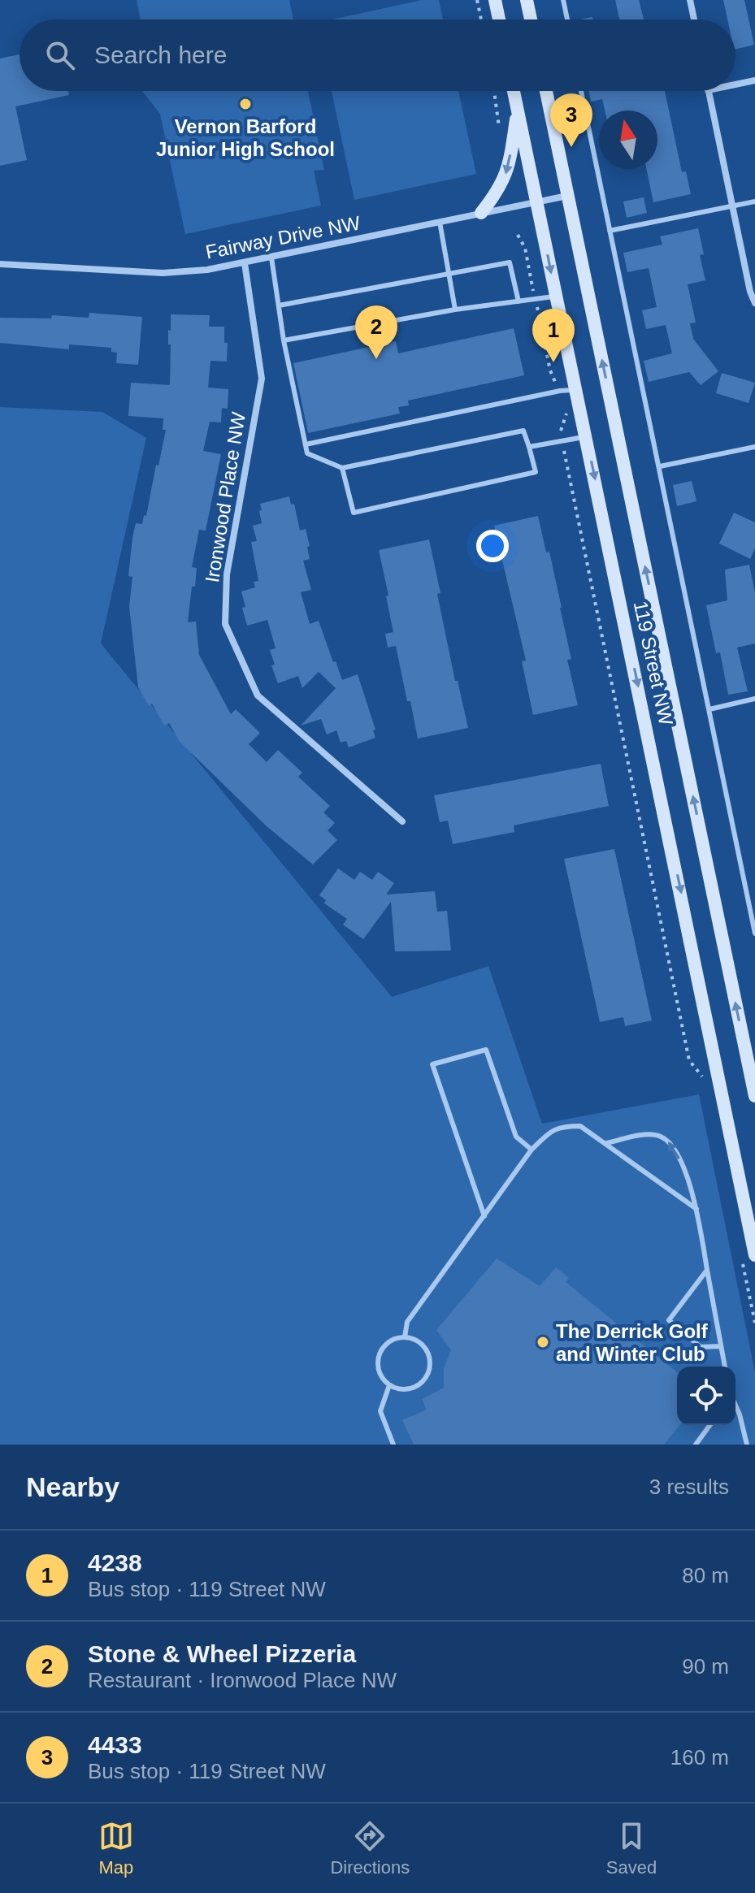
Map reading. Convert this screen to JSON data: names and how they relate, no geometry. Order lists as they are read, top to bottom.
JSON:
{
  "streets": {
    "main road": ["119 Street NW"],
    "street": ["Fairway Drive NW", "Ironwood Place NW"]
  },
  "crossings": [
    ["Fairway Drive NW", "Ironwood Place NW"],
    ["Fairway Drive NW", "119 Street NW"]
  ],
  "places": ["Vernon Barford Junior High School", "The Derrick Golf and Winter Club"],
  "north": "top",
  "page": {
    "search": "Search here",
    "pins": ["3", "2", "1"],
    "heading": ["Nearby", "3 results"],
    "list": [
      {
        "mark": "1",
        "name": "4238",
        "note": "Bus stop · 119 Street NW",
        "value": "80 m"
      },
      {
        "mark": "2",
        "name": "Stone & Wheel Pizzeria",
        "note": "Restaurant · Ironwood Place NW",
        "value": "90 m"
      },
      {
        "mark": "3",
        "name": "4433",
        "note": "Bus stop · 119 Street NW",
        "value": "160 m"
      }
    ],
    "nav": ["Map", "Directions", "Saved"]
  }
}
